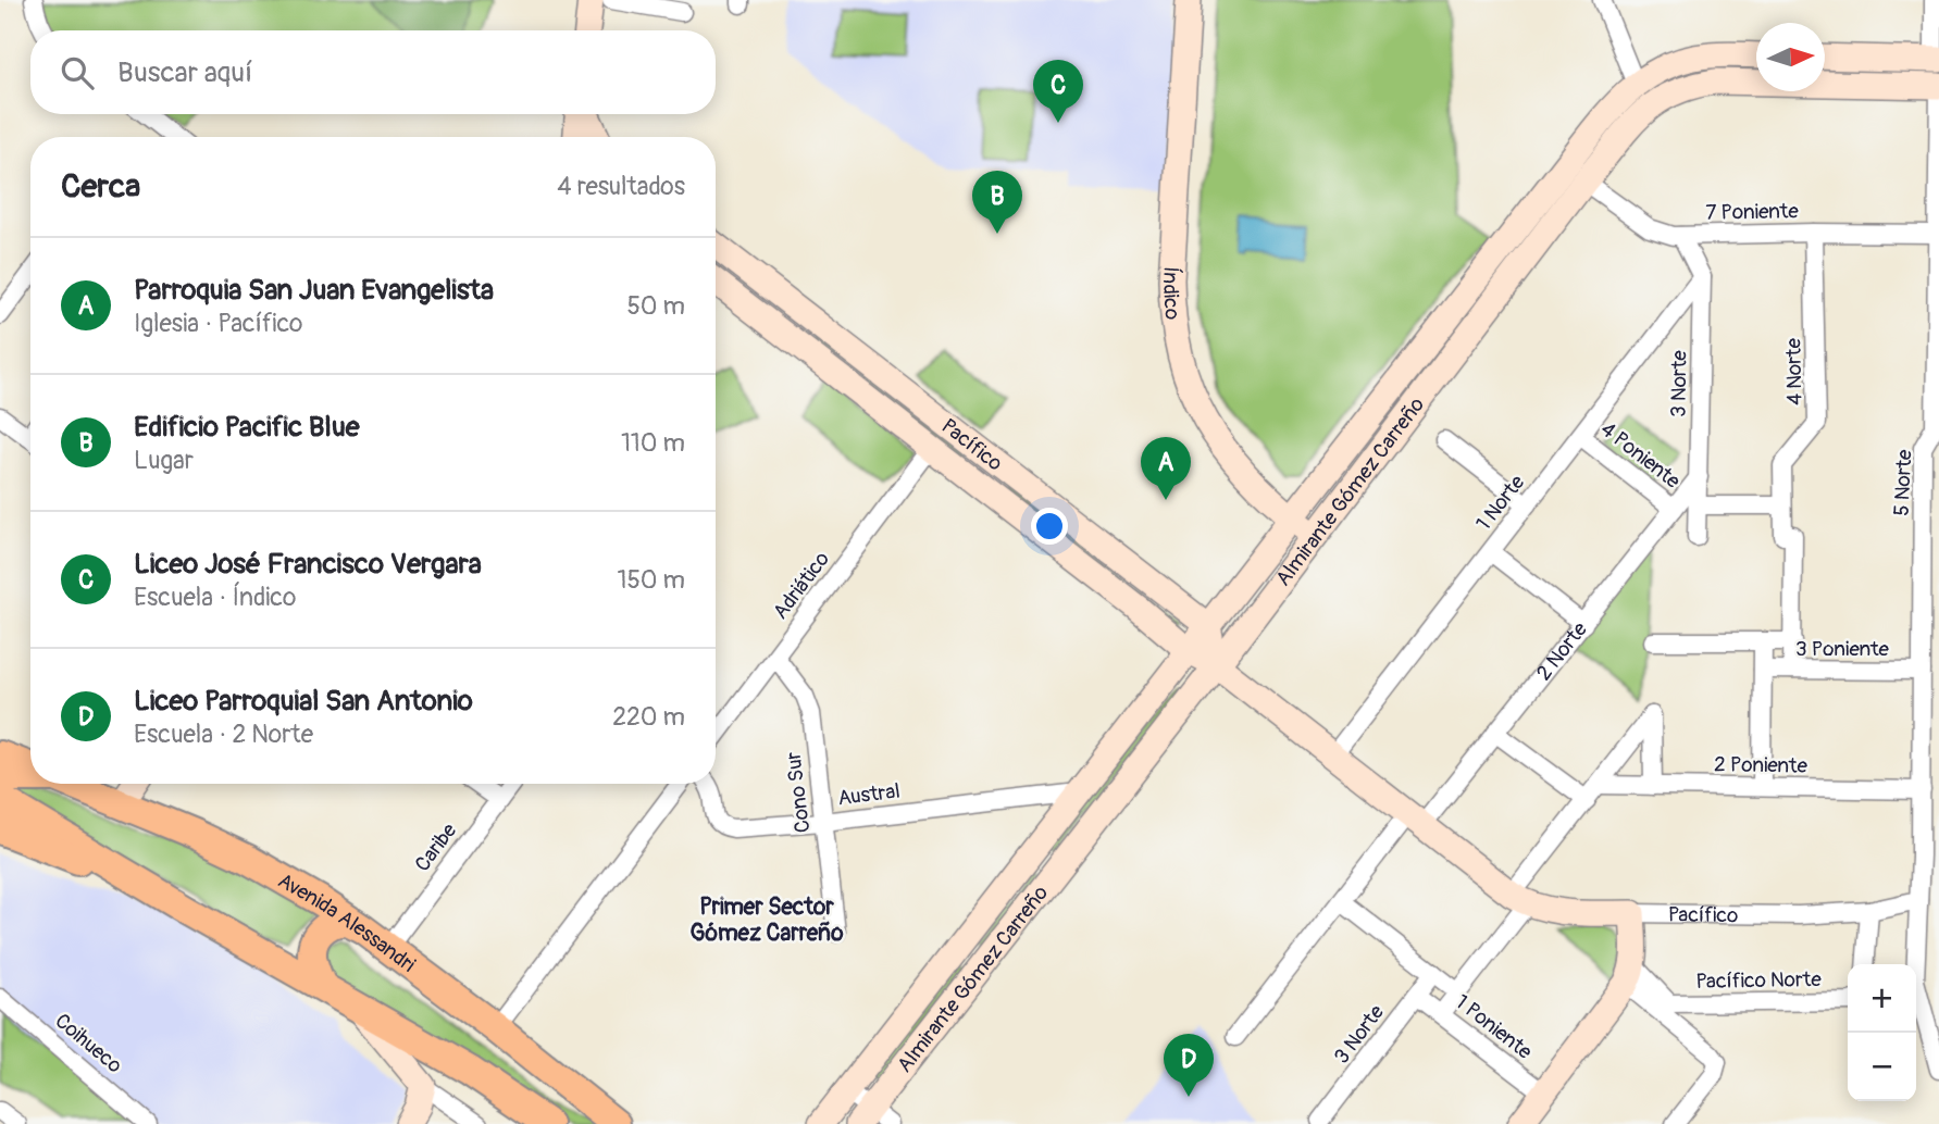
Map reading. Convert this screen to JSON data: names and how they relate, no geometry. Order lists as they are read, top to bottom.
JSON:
{
  "streets": {
    "main road": ["Avenida Alessandri"],
    "street": [
      "7 Poniente",
      "Índico",
      "4 Norte",
      "3 Norte",
      "Pacífico",
      "4 Poniente",
      "5 Norte",
      "Almirante Gómez Carreño",
      "1 Norte",
      "Adriático",
      "3 Poniente",
      "2 Norte",
      "2 Poniente",
      "Cono Sur",
      "Austral",
      "Caribe",
      "Pacífico Norte",
      "1 Poniente",
      "Coihueco"
    ]
  },
  "crossings": [
    ["7 Poniente", "4 Norte"],
    ["7 Poniente", "3 Norte"],
    ["7 Poniente", "5 Norte"],
    ["7 Poniente", "Almirante Gómez Carreño"],
    ["Índico", "Almirante Gómez Carreño"],
    ["4 Norte", "3 Poniente"],
    ["3 Norte", "1 Norte"],
    ["3 Norte", "2 Norte"],
    ["3 Norte", "1 Poniente"],
    ["Pacífico", "Almirante Gómez Carreño"],
    ["Pacífico", "1 Norte"],
    ["Pacífico", "Adriático"],
    ["Pacífico", "2 Norte"],
    ["4 Poniente", "1 Norte"],
    ["4 Poniente", "2 Norte"],
    ["5 Norte", "Almirante Gómez Carreño"],
    ["Almirante Gómez Carreño", "Austral"],
    ["Adriático", "Cono Sur"],
    ["2 Norte", "1 Poniente"],
    ["Cono Sur", "Austral"],
    ["Caribe", "Avenida Alessandri"]
  ],
  "districts": ["Primer Sector Gómez Carreño"],
  "north": "right",
  "page": {
    "search": "Buscar aquí",
    "pins": [
      "C",
      "B",
      "A",
      "D"
    ],
    "heading": ["Cerca", "4 resultados"],
    "list": [
      {
        "mark": "A",
        "name": "Parroquia San Juan Evangelista",
        "note": "Iglesia · Pacífico",
        "value": "50 m"
      },
      {
        "mark": "B",
        "name": "Edificio Pacific Blue",
        "note": "Lugar",
        "value": "110 m"
      },
      {
        "mark": "C",
        "name": "Liceo José Francisco Vergara",
        "note": "Escuela · Índico",
        "value": "150 m"
      },
      {
        "mark": "D",
        "name": "Liceo Parroquial San Antonio",
        "note": "Escuela · 2 Norte",
        "value": "220 m"
      }
    ],
    "map_buttons": ["+", "−"]
  }
}
